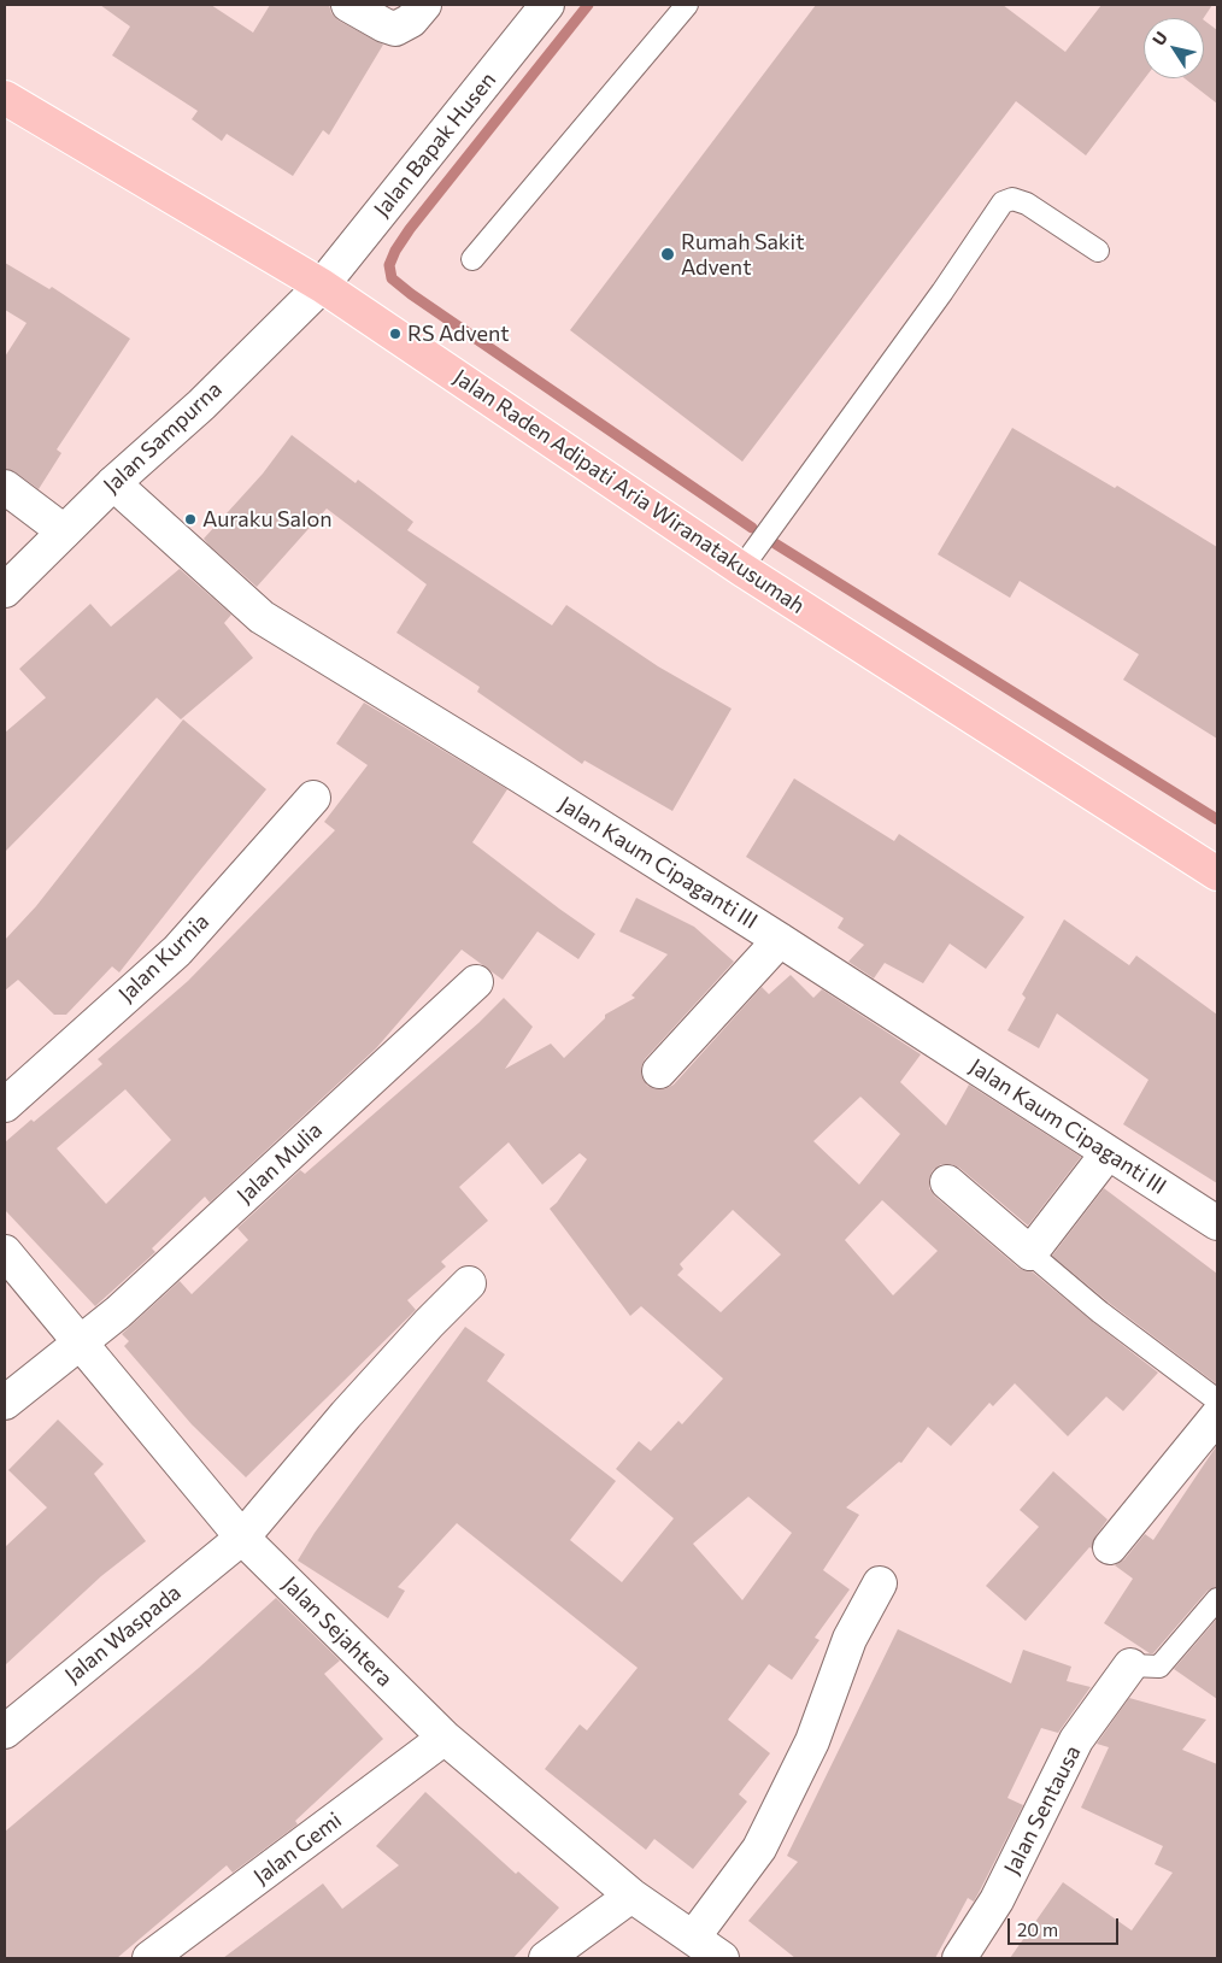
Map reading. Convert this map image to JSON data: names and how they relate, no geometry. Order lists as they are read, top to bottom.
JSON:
{
  "streets": {
    "main road": ["Jalan Raden Adipati Aria Wiranatakusumah"],
    "street": [
      "Jalan Bapak Husen",
      "Jalan Sampurna",
      "Jalan Kaum Cipaganti III",
      "Jalan Kurnia",
      "Jalan Mulia",
      "Jalan Sejahtera",
      "Jalan Waspada",
      "Jalan Sentausa",
      "Jalan Gemi"
    ]
  },
  "crossings": [
    ["Jalan Bapak Husen", "Jalan Sampurna"],
    ["Jalan Bapak Husen", "Jalan Raden Adipati Aria Wiranatakusumah"],
    ["Jalan Sampurna", "Jalan Raden Adipati Aria Wiranatakusumah"],
    ["Jalan Sampurna", "Jalan Kaum Cipaganti III"],
    ["Jalan Mulia", "Jalan Sejahtera"],
    ["Jalan Sejahtera", "Jalan Waspada"],
    ["Jalan Sejahtera", "Jalan Gemi"]
  ],
  "places": ["Rumah Sakit Advent", "RS Advent", "Auraku Salon"],
  "scale_bar": "20 m",
  "north": "top left"
}
